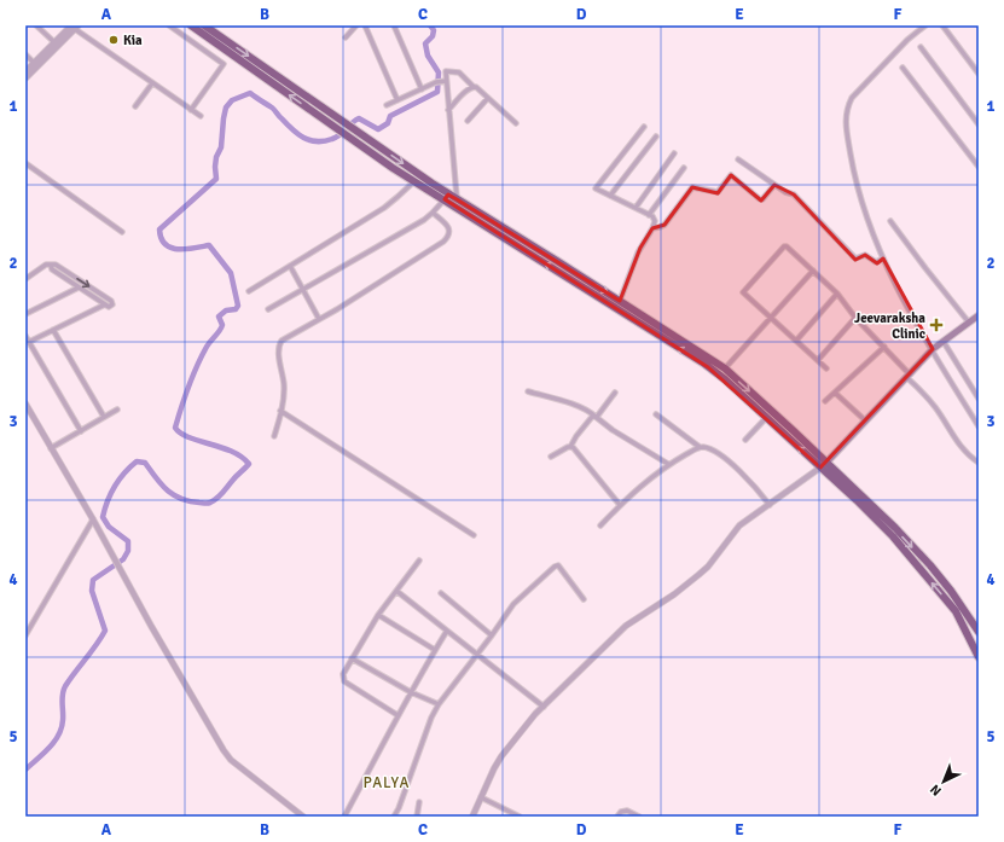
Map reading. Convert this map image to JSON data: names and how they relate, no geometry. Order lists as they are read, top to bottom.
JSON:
{
  "districts": ["PALYA"],
  "places": {
    "other": ["Kia"],
    "health": ["Jeevaraksha Clinic"]
  },
  "north": "bottom left",
  "grid": {
    "columns": [
      "A",
      "B",
      "C",
      "D",
      "E",
      "F"
    ],
    "rows": [
      "1",
      "2",
      "3",
      "4",
      "5"
    ]
  }
}
